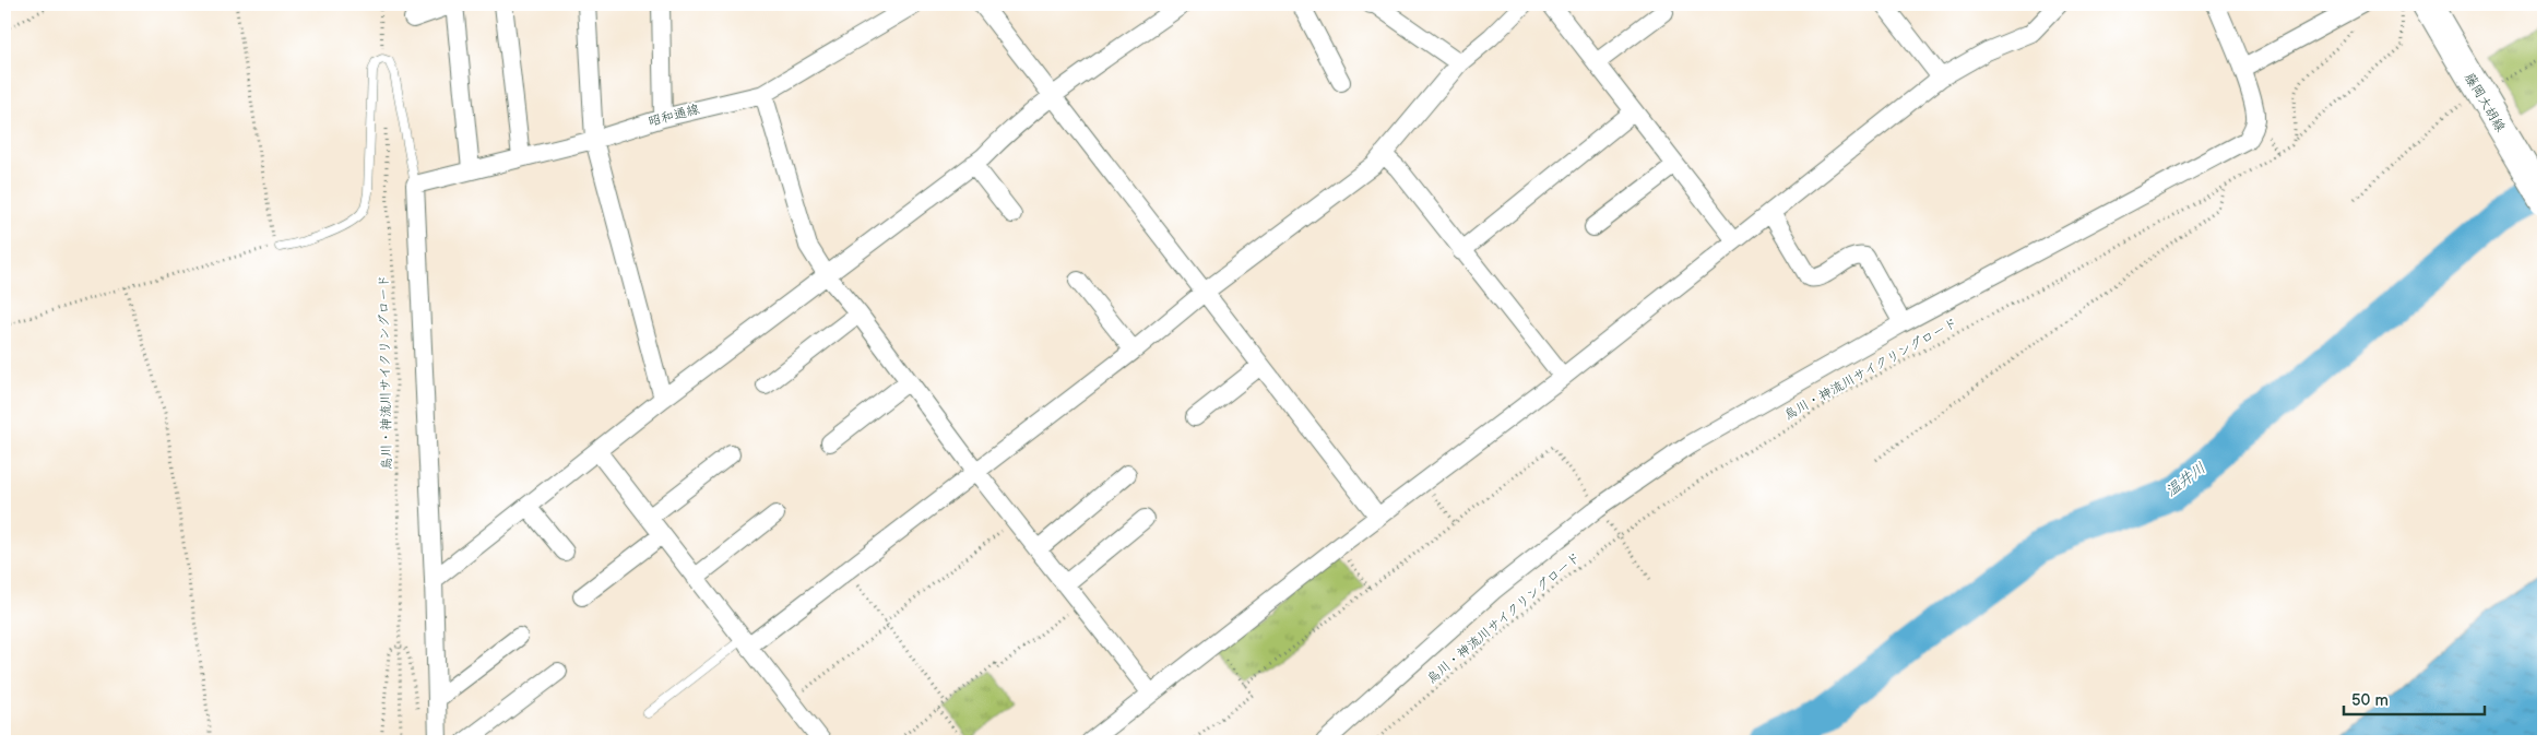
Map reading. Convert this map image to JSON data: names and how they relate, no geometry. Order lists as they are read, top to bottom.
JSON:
{
  "streets": {
    "main road": ["藤岡大胡線"],
    "street": ["昭和通線"],
    "path": ["烏川・神流川サイクリングロード"]
  },
  "water": ["温井川"],
  "scale_bar": "50 m"
}
